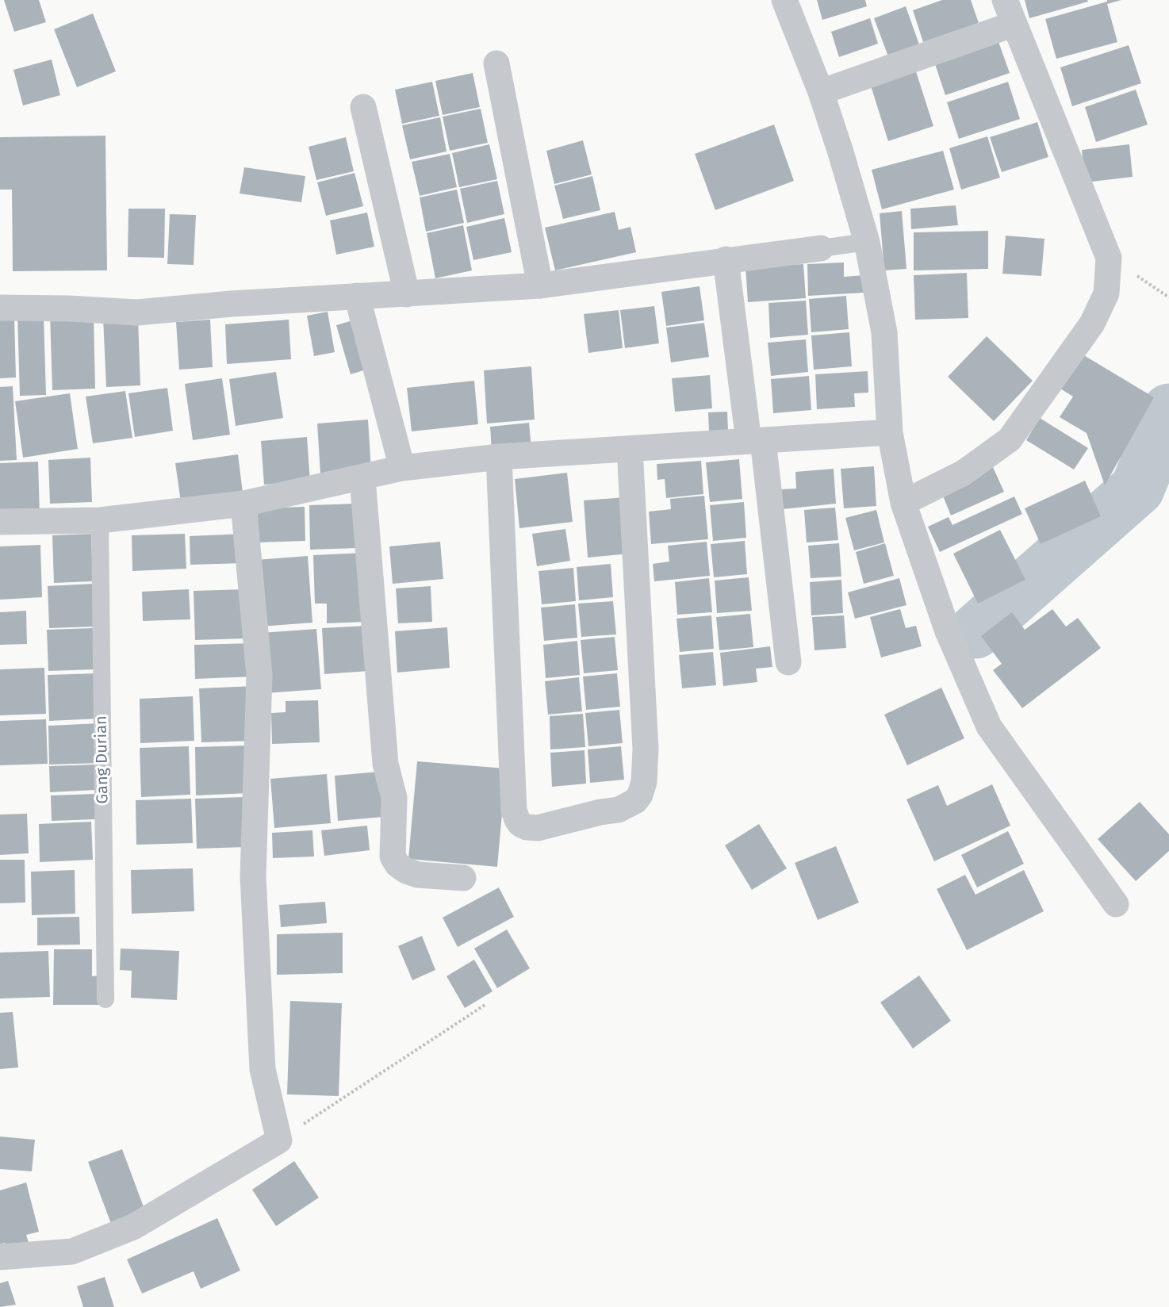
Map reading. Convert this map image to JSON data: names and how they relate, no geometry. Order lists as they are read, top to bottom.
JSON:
{
  "streets": {
    "lane": ["Gang Durian"]
  }
}
